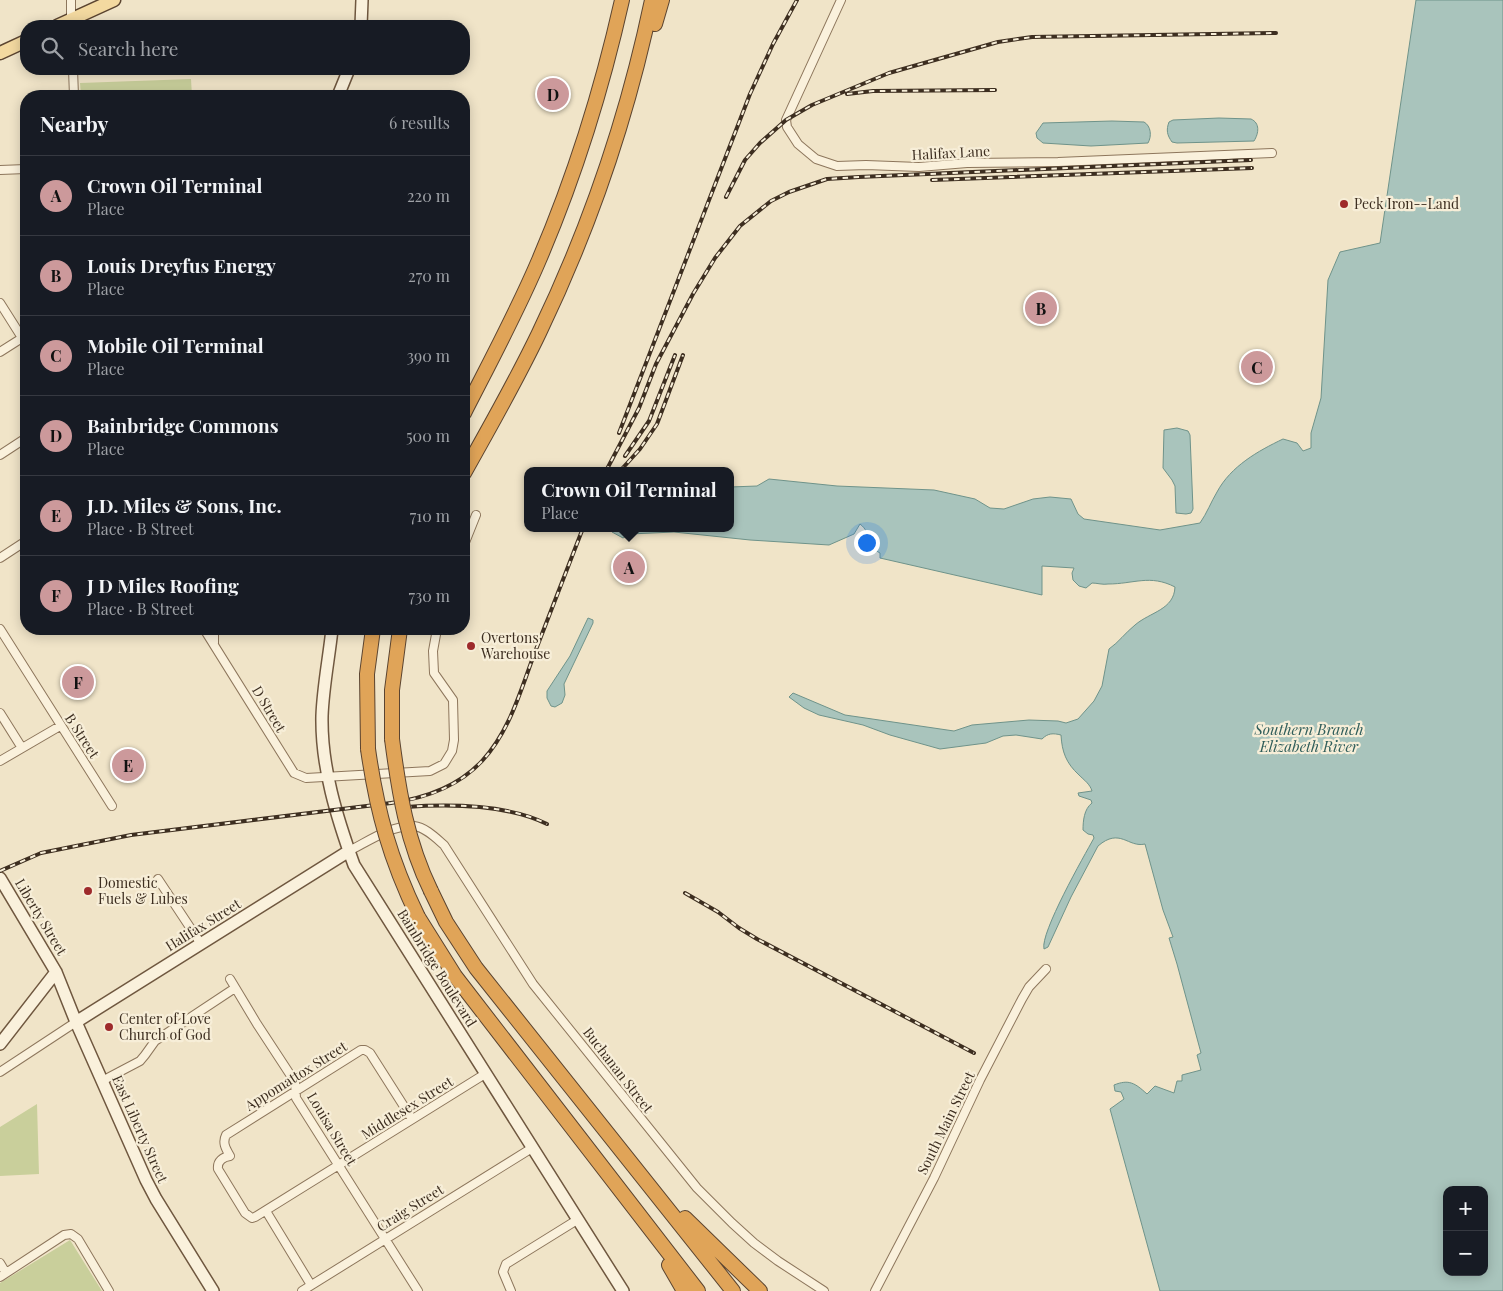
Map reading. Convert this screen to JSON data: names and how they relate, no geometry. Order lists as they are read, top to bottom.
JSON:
{
  "streets": {
    "street": [
      "Halifax Lane",
      "D Street",
      "B Street",
      "Liberty Street",
      "Halifax Street",
      "Bainbridge Boulevard",
      "Buchanan Street",
      "Appomattox Street",
      "Middlesex Street",
      "South Main Street",
      "East Liberty Street",
      "Louisa Street",
      "Craig Street"
    ]
  },
  "crossings": [
    ["D Street", "Bainbridge Boulevard"],
    ["Liberty Street", "East Liberty Street"],
    ["Halifax Street", "Bainbridge Boulevard"],
    ["Halifax Street", "Buchanan Street"],
    ["Halifax Street", "East Liberty Street"],
    ["Bainbridge Boulevard", "Middlesex Street"],
    ["Bainbridge Boulevard", "Craig Street"],
    ["Appomattox Street", "Middlesex Street"],
    ["Appomattox Street", "Louisa Street"],
    ["Middlesex Street", "Louisa Street"],
    ["Louisa Street", "Craig Street"]
  ],
  "water": ["Southern Branch Elizabeth River"],
  "places": [
    "Peck Iron--Land",
    "Overtons Warehouse",
    "Domestic Fuels & Lubes",
    "Center of Love Church of God"
  ],
  "page": {
    "search": "Search here",
    "pins": [
      "D",
      "B",
      "C",
      "A",
      "F",
      "E"
    ],
    "heading": ["Nearby", "6 results"],
    "list": [
      {
        "mark": "A",
        "name": "Crown Oil Terminal",
        "note": "Place",
        "value": "220 m"
      },
      {
        "mark": "B",
        "name": "Louis Dreyfus Energy",
        "note": "Place",
        "value": "270 m"
      },
      {
        "mark": "C",
        "name": "Mobile Oil Terminal",
        "note": "Place",
        "value": "390 m"
      },
      {
        "mark": "D",
        "name": "Bainbridge Commons",
        "note": "Place",
        "value": "500 m"
      },
      {
        "mark": "E",
        "name": "J.D. Miles & Sons, Inc.",
        "note": "Place · B Street",
        "value": "710 m"
      },
      {
        "mark": "F",
        "name": "J D Miles Roofing",
        "note": "Place · B Street",
        "value": "730 m"
      }
    ],
    "popup": ["Crown Oil Terminal", "Place"],
    "map_buttons": ["+", "−"]
  }
}
